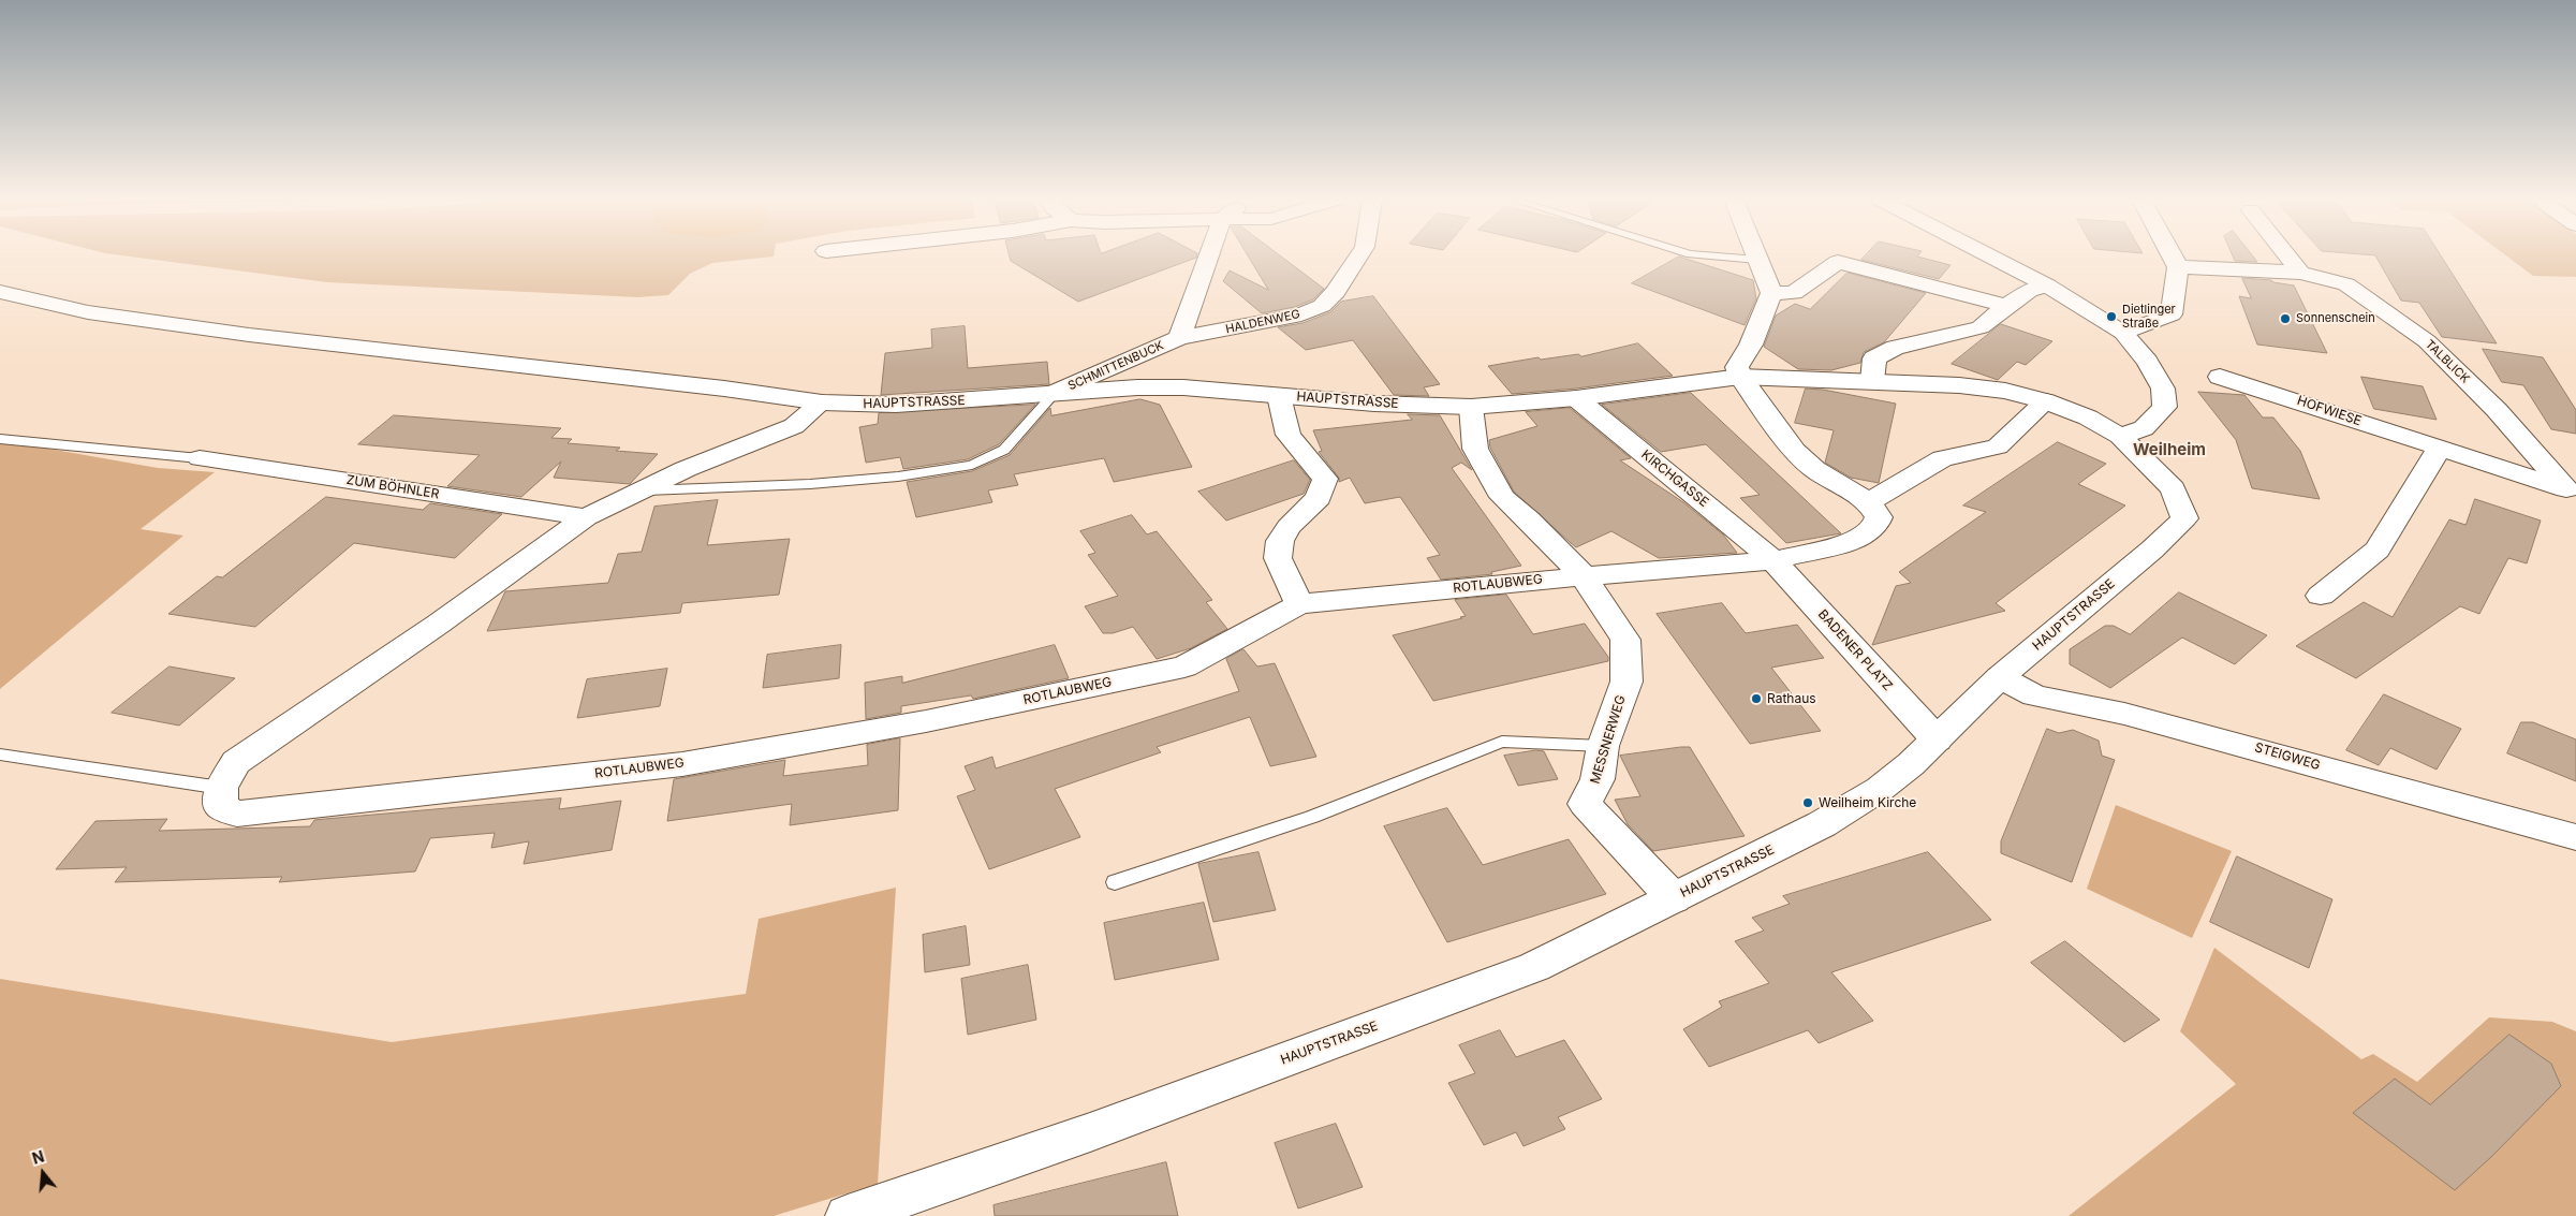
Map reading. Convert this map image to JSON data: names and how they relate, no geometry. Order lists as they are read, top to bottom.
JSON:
{
  "streets": {
    "street": [
      "HALDENWEG",
      "TALBLICK",
      "SCHMITTENBUCK",
      "HAUPTSTRASSE",
      "HOFWIESE",
      "KIRCHGASSE",
      "ZUM BÖHNLER",
      "ROTLAUBWEG",
      "BADENER PLATZ",
      "MESSNERWEG",
      "STEIGWEG"
    ]
  },
  "crossings": [
    ["HALDENWEG", "SCHMITTENBUCK"],
    ["TALBLICK", "HOFWIESE"],
    ["SCHMITTENBUCK", "HAUPTSTRASSE"],
    ["HAUPTSTRASSE", "KIRCHGASSE"],
    ["HAUPTSTRASSE", "BADENER PLATZ"],
    ["HAUPTSTRASSE", "MESSNERWEG"],
    ["HAUPTSTRASSE", "STEIGWEG"],
    ["KIRCHGASSE", "ROTLAUBWEG"],
    ["KIRCHGASSE", "BADENER PLATZ"],
    ["ROTLAUBWEG", "BADENER PLATZ"],
    ["ROTLAUBWEG", "MESSNERWEG"]
  ],
  "districts": ["Weilheim"],
  "places": [
    "Dietlinger Straße",
    "Sonnenschein",
    "Rathaus",
    "Weilheim Kirche"
  ],
  "north": "top"
}
